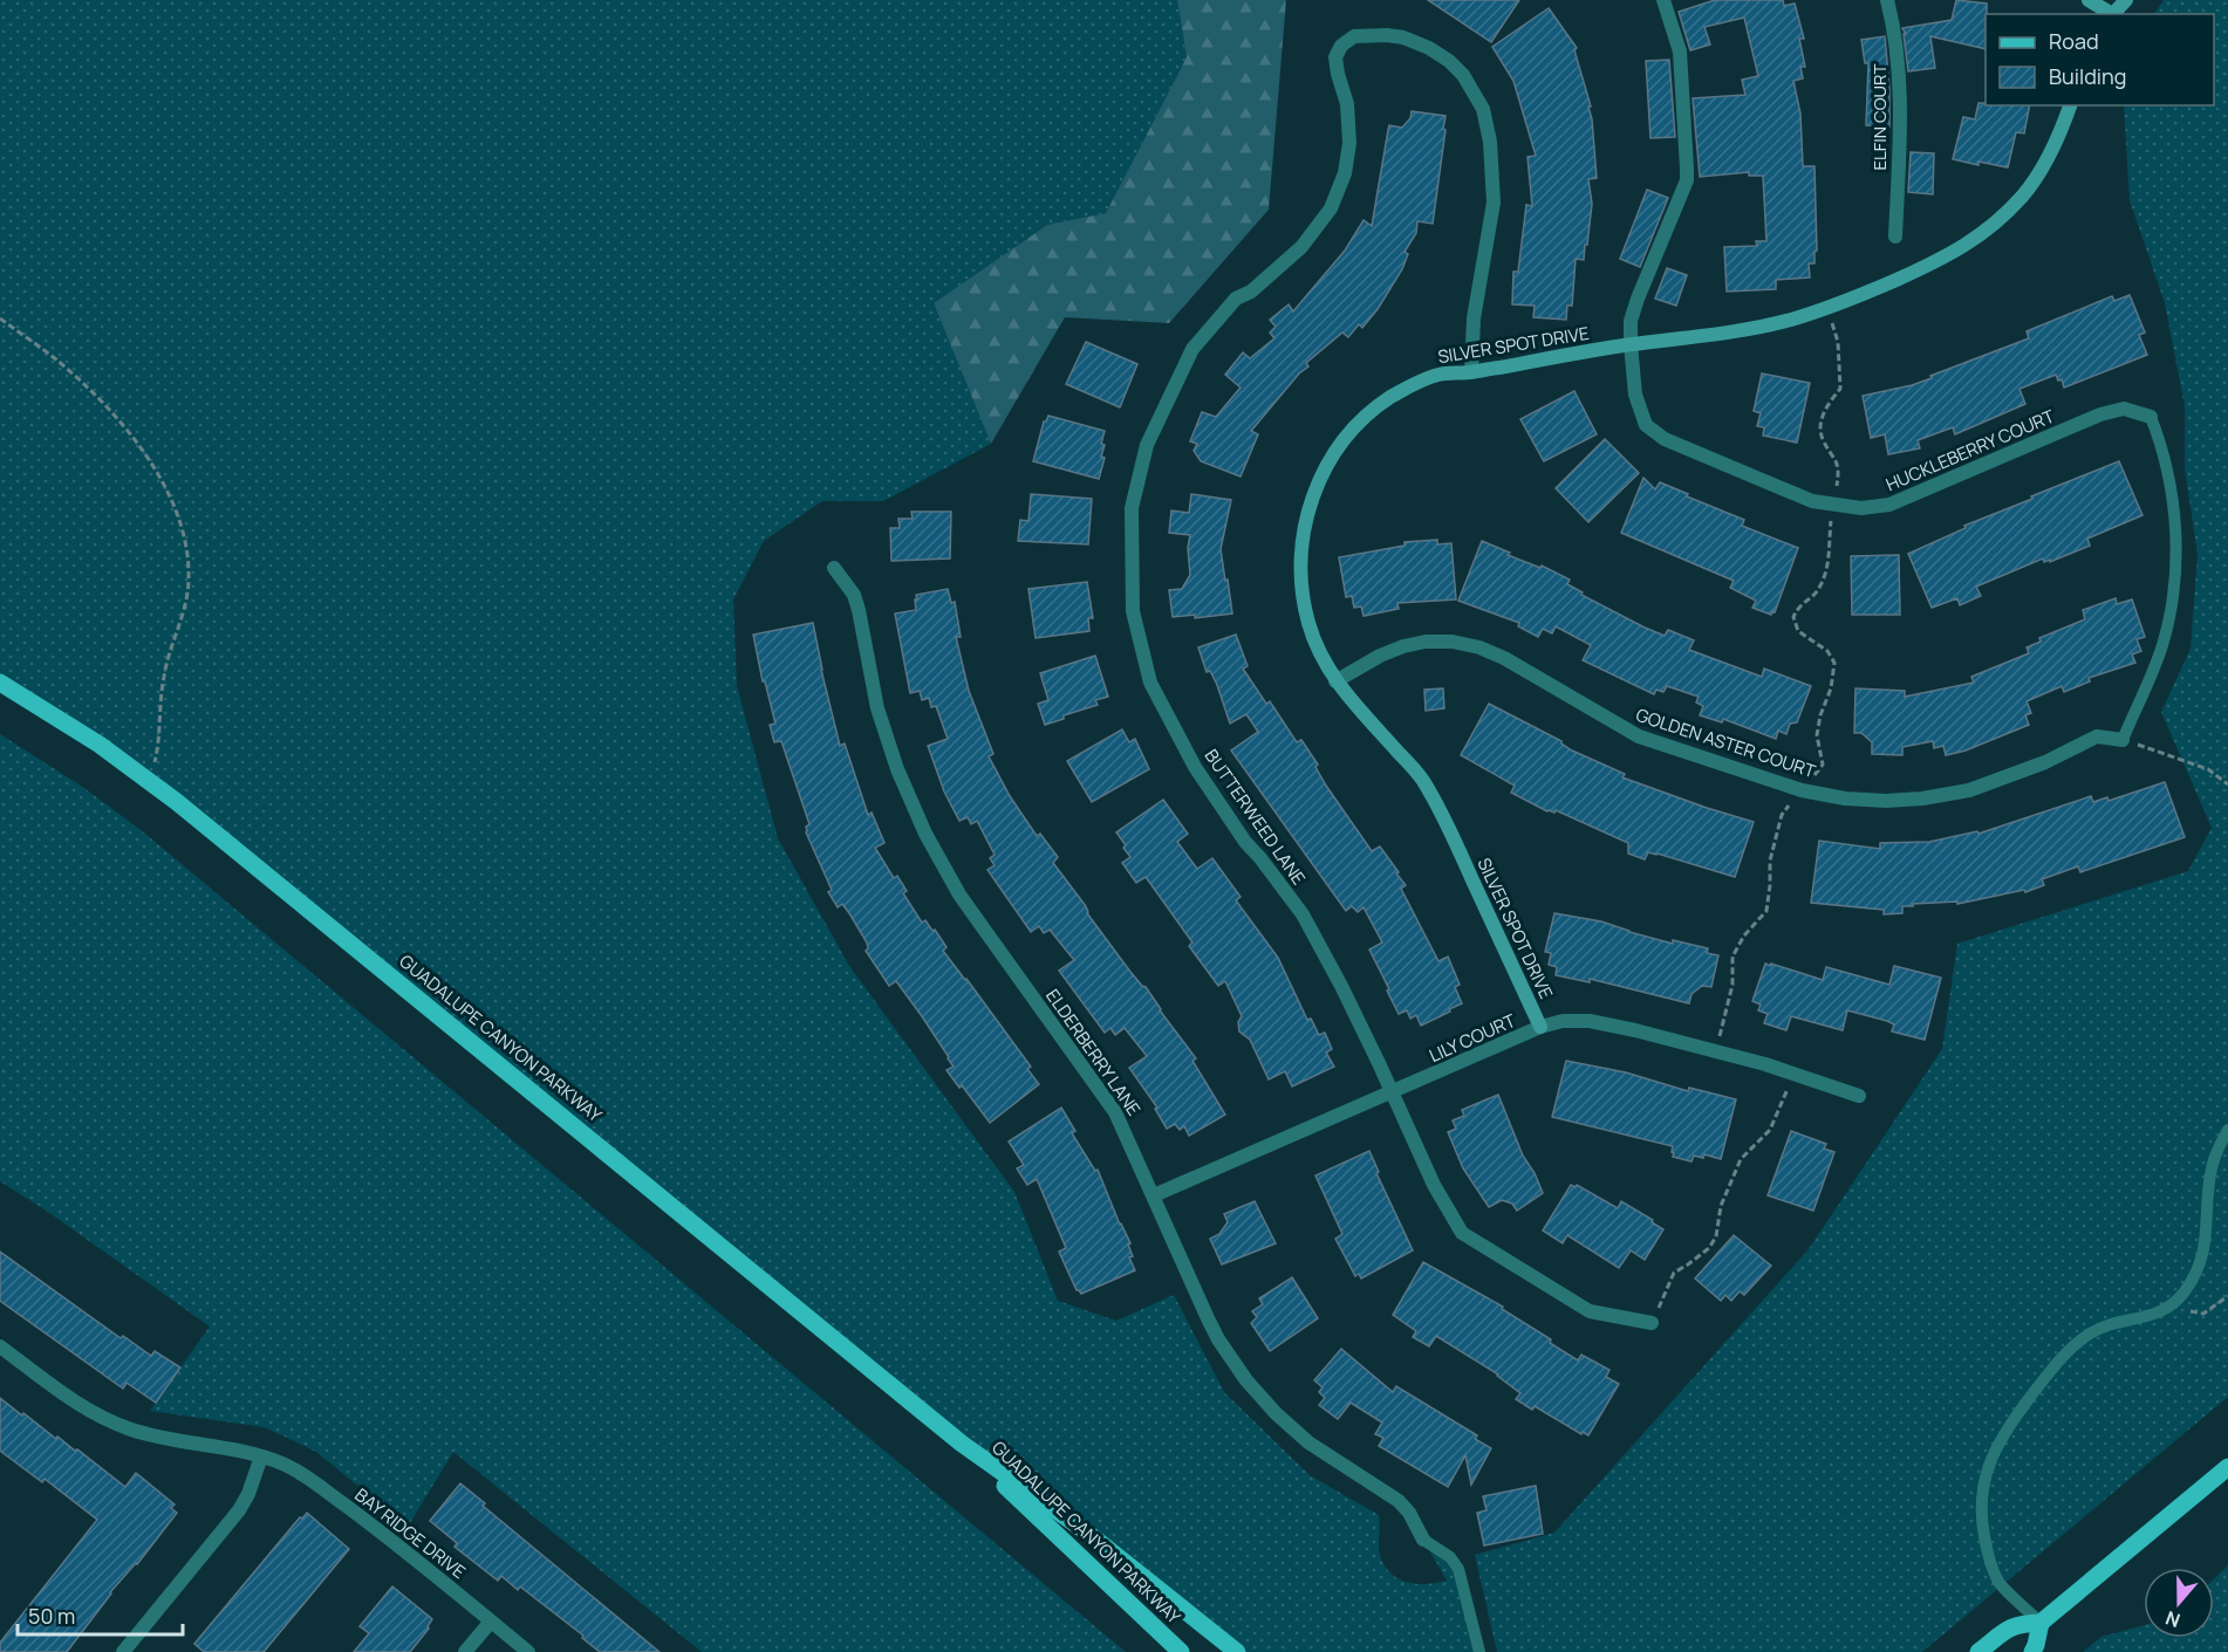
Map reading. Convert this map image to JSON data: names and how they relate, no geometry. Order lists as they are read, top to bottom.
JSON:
{
  "streets": {
    "main road": ["GUADALUPE CANYON PARKWAY"],
    "street": [
      "ELFIN COURT",
      "SILVER SPOT DRIVE",
      "HUCKLEBERRY COURT",
      "GOLDEN ASTER COURT",
      "BUTTERWEED LANE",
      "LILY COURT",
      "ELDERBERRY LANE",
      "BAY RIDGE DRIVE"
    ]
  },
  "crossings": [
    ["SILVER SPOT DRIVE", "HUCKLEBERRY COURT"],
    ["SILVER SPOT DRIVE", "GOLDEN ASTER COURT"],
    ["SILVER SPOT DRIVE", "BUTTERWEED LANE"],
    ["SILVER SPOT DRIVE", "LILY COURT"],
    ["BUTTERWEED LANE", "LILY COURT"],
    ["LILY COURT", "ELDERBERRY LANE"]
  ],
  "legend": ["Road", "Building"],
  "scale_bar": "50 m",
  "north": "bottom"
}
